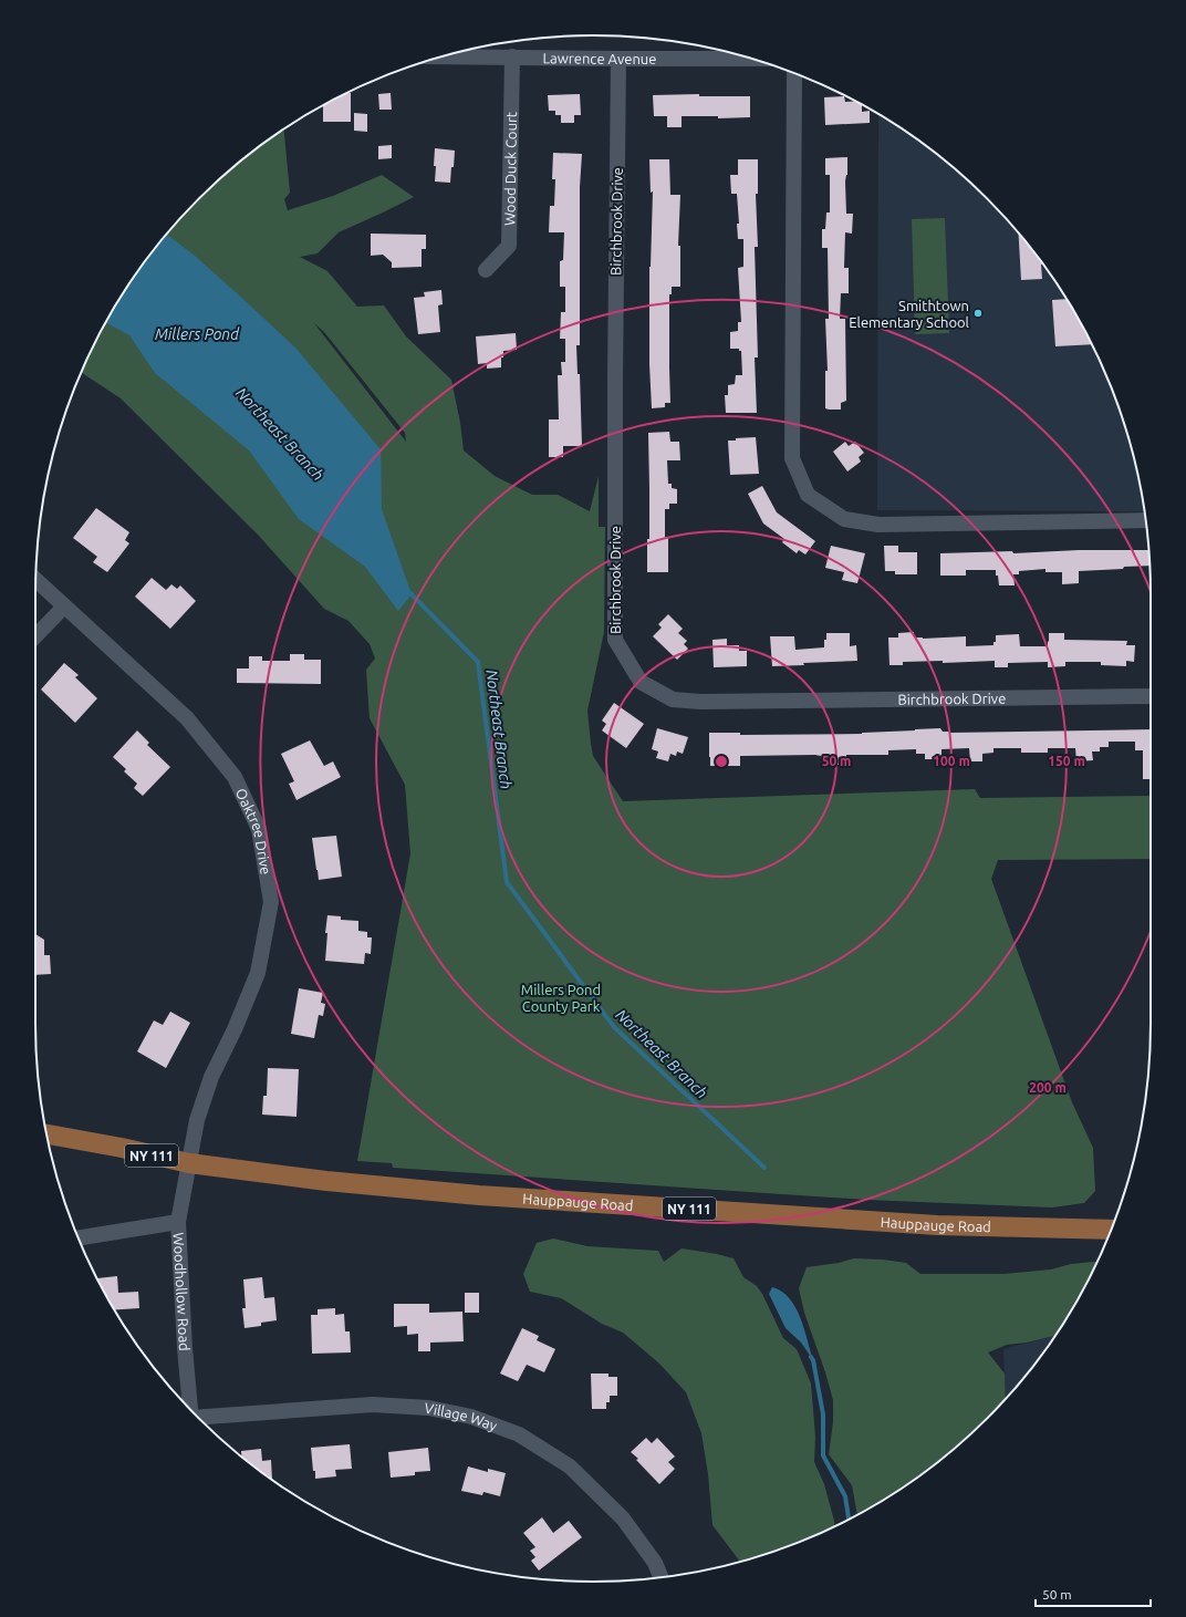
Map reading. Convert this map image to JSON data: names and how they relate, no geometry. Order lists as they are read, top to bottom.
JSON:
{
  "streets": {
    "main road": ["NY 111", "Hauppauge Road"],
    "street": [
      "Lawrence Avenue",
      "Wood Duck Court",
      "Birchbrook Drive",
      "Oaktree Drive",
      "Woodhollow Road",
      "Village Way"
    ]
  },
  "crossings": [
    ["Lawrence Avenue", "Wood Duck Court"],
    ["Lawrence Avenue", "Birchbrook Drive"],
    ["Oaktree Drive", "Hauppauge Road"],
    ["Oaktree Drive", "Woodhollow Road"],
    ["Hauppauge Road", "Woodhollow Road"]
  ],
  "water": ["Millers Pond", "Northeast Branch"],
  "parks": ["Millers Pond County Park"],
  "places": ["Smithtown Elementary School"],
  "scale_bar": "50 m",
  "rings": [
    "50 m",
    "100 m",
    "150 m",
    "200 m"
  ]
}
